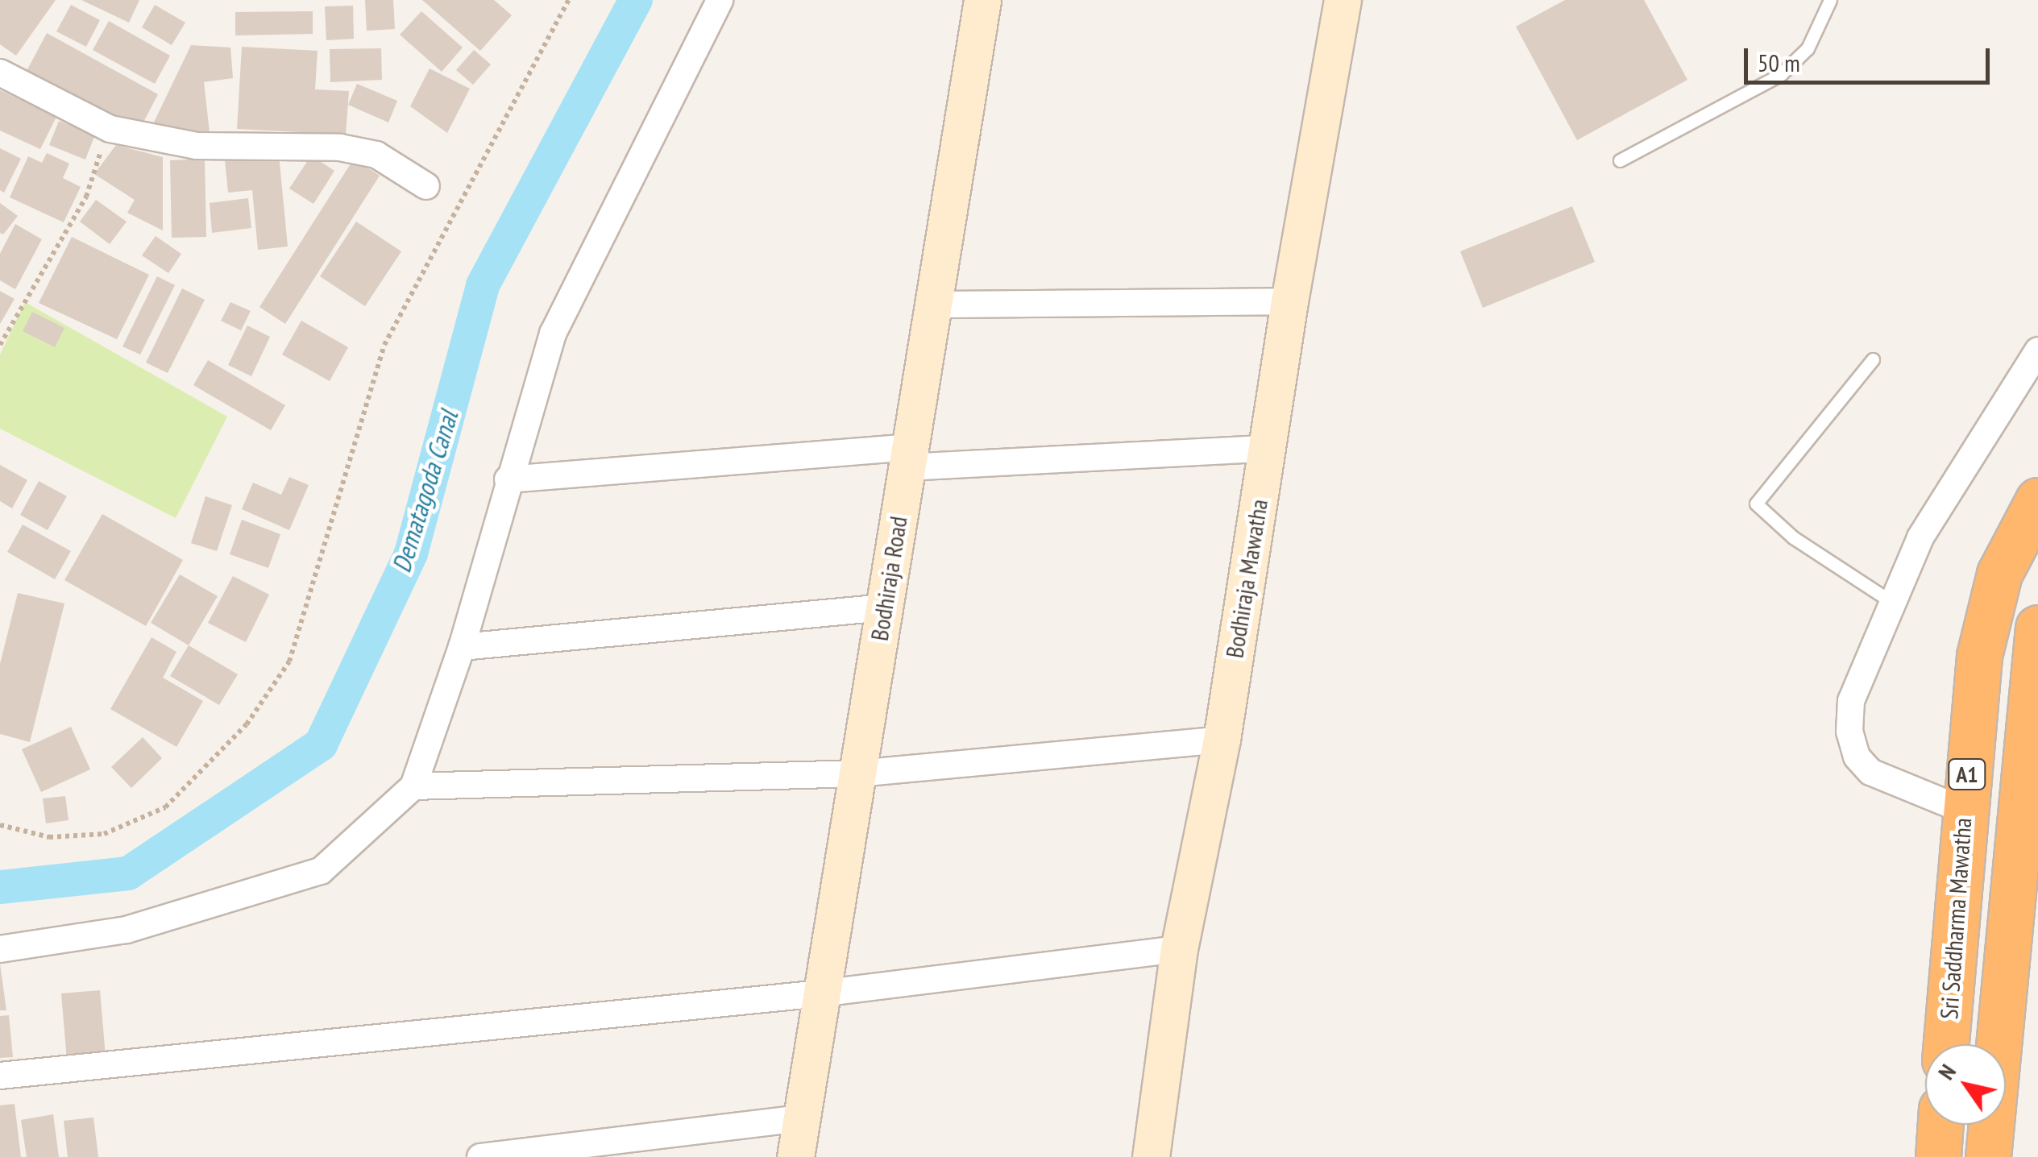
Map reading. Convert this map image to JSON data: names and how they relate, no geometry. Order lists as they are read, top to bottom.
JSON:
{
  "streets": {
    "highway": ["A1", "Sri Saddharma Mawatha"],
    "street": ["Bodhiraja Road", "Bodhiraja Mawatha"]
  },
  "water": ["Dematagoda Canal"],
  "scale_bar": "50 m",
  "north": "top left"
}
